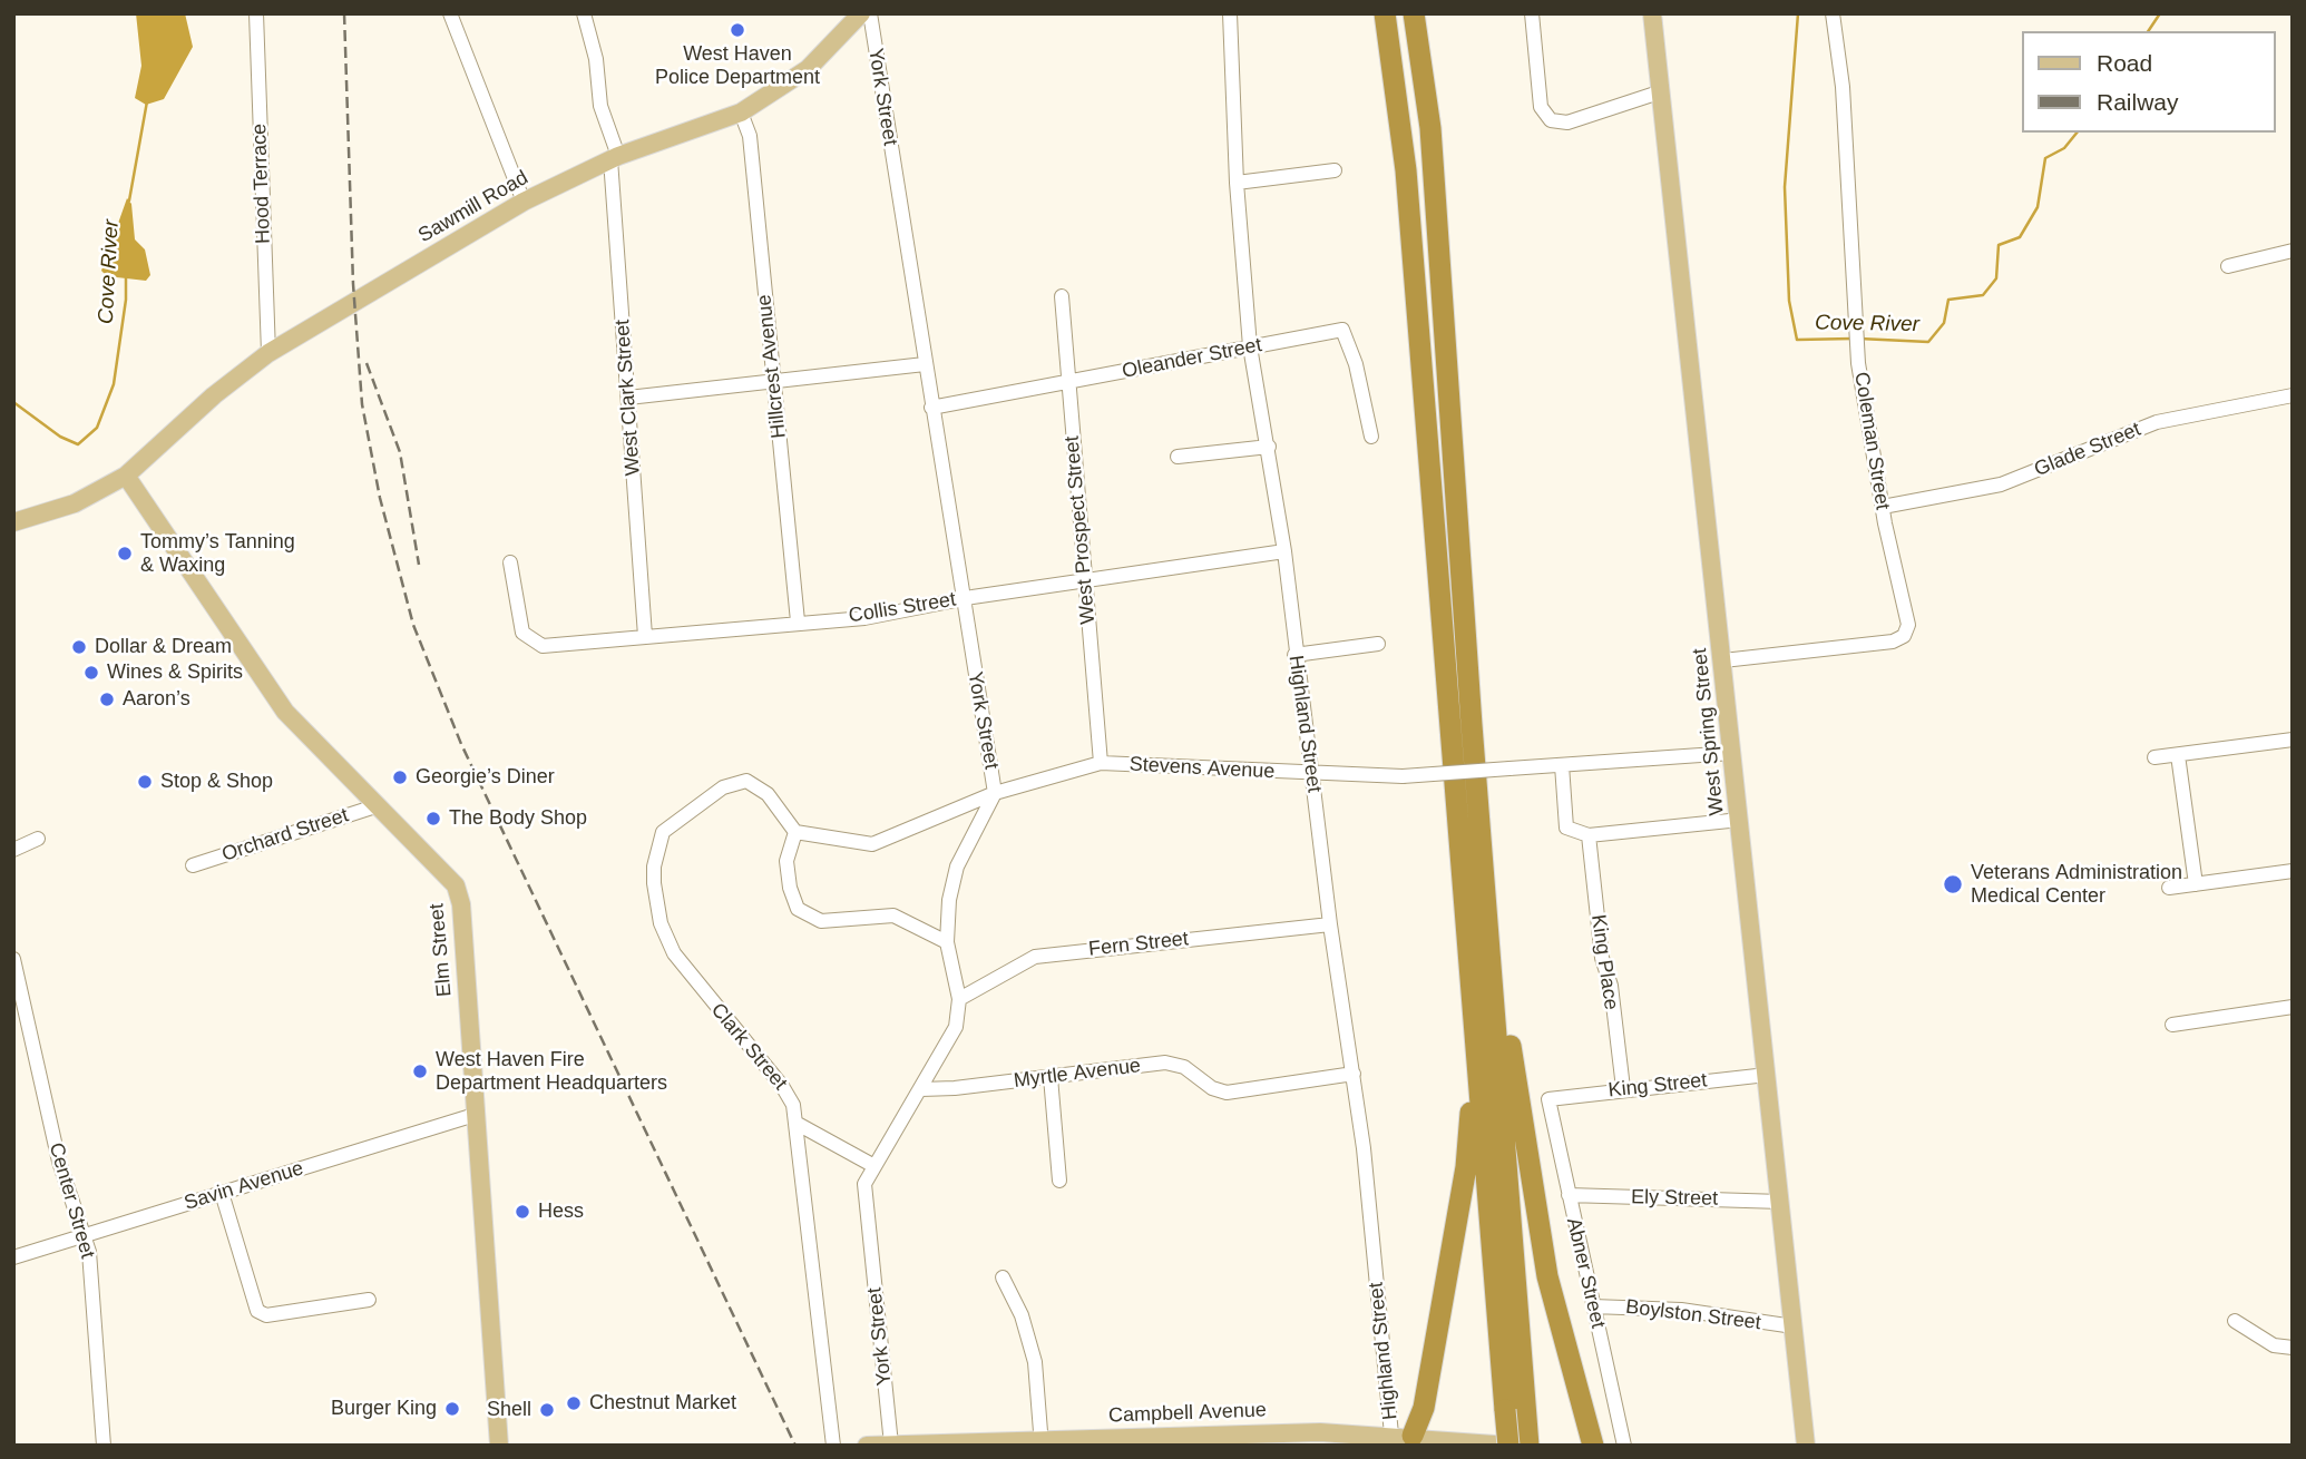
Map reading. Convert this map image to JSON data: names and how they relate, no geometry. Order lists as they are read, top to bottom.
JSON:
{
  "streets": {
    "main road": [
      "Sawmill Road",
      "West Spring Street",
      "Elm Street",
      "Campbell Avenue"
    ],
    "street": [
      "York Street",
      "Hood Terrace",
      "Oleander Street",
      "Hillcrest Avenue",
      "West Clark Street",
      "Coleman Street",
      "Glade Street",
      "West Prospect Street",
      "Collis Street",
      "Highland Street",
      "Stevens Avenue",
      "Orchard Street",
      "Fern Street",
      "King Place",
      "Clark Street",
      "Myrtle Avenue",
      "King Street",
      "Savin Avenue",
      "Ely Street",
      "Center Street",
      "Abner Street",
      "Boylston Street"
    ]
  },
  "crossings": [
    ["York Street", "Oleander Street"],
    ["York Street", "Collis Street"],
    ["York Street", "Stevens Avenue"],
    ["York Street", "Fern Street"],
    ["York Street", "Myrtle Avenue"],
    ["York Street", "Campbell Avenue"],
    ["Hood Terrace", "Sawmill Road"],
    ["Sawmill Road", "Hillcrest Avenue"],
    ["Sawmill Road", "West Clark Street"],
    ["Sawmill Road", "Elm Street"],
    ["Oleander Street", "West Prospect Street"],
    ["Oleander Street", "Highland Street"],
    ["Hillcrest Avenue", "Collis Street"],
    ["West Clark Street", "Collis Street"],
    ["Coleman Street", "Glade Street"],
    ["Coleman Street", "West Spring Street"],
    ["West Prospect Street", "Collis Street"],
    ["West Prospect Street", "Stevens Avenue"],
    ["Collis Street", "Highland Street"],
    ["Highland Street", "Stevens Avenue"],
    ["Highland Street", "Fern Street"],
    ["Highland Street", "Myrtle Avenue"],
    ["Highland Street", "Campbell Avenue"],
    ["West Spring Street", "Stevens Avenue"],
    ["West Spring Street", "King Street"],
    ["West Spring Street", "Ely Street"],
    ["West Spring Street", "Boylston Street"],
    ["Stevens Avenue", "Clark Street"],
    ["Orchard Street", "Elm Street"],
    ["Elm Street", "Savin Avenue"],
    ["King Place", "King Street"],
    ["King Street", "Abner Street"],
    ["Savin Avenue", "Center Street"],
    ["Ely Street", "Abner Street"],
    ["Abner Street", "Boylston Street"]
  ],
  "water": ["Cove River"],
  "places": [
    "West Haven Police Department",
    "Tommy’s Tanning & Waxing",
    "Dollar & Dream",
    "Wines & Spirits",
    "Aaron’s",
    "Georgie’s Diner",
    "Stop & Shop",
    "The Body Shop",
    "Veterans Administration Medical Center",
    "West Haven Fire Department Headquarters",
    "Hess",
    "Chestnut Market",
    "Burger King",
    "Shell"
  ],
  "legend": ["Road", "Railway"]
}
